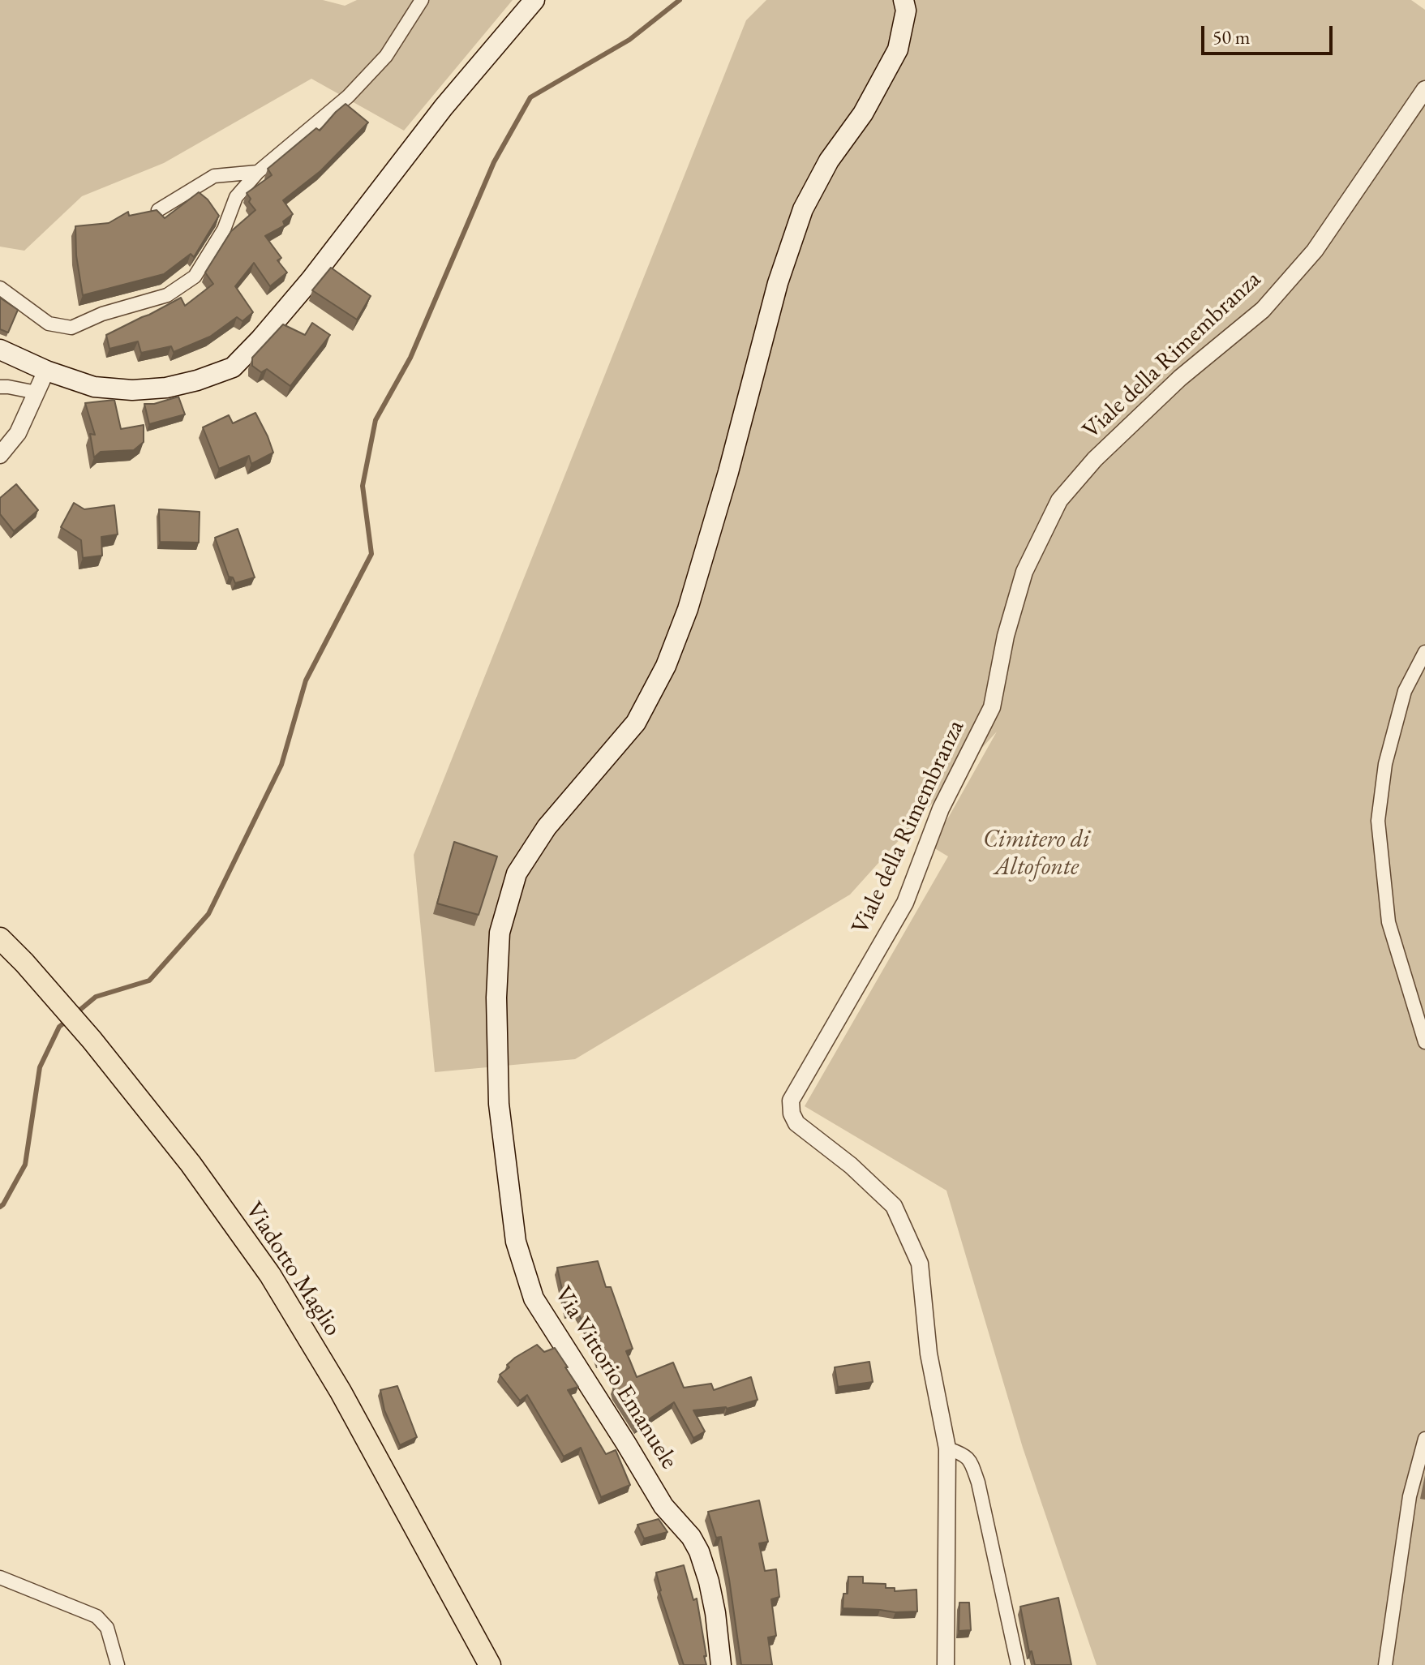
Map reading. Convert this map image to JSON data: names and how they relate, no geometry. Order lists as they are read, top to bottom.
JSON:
{
  "streets": {
    "main road": ["Viadotto Maglio", "Via Vittorio Emanuele"],
    "street": ["Viale della Rimembranza"]
  },
  "parks": ["Cimitero di Altofonte"],
  "scale_bar": "50 m"
}
